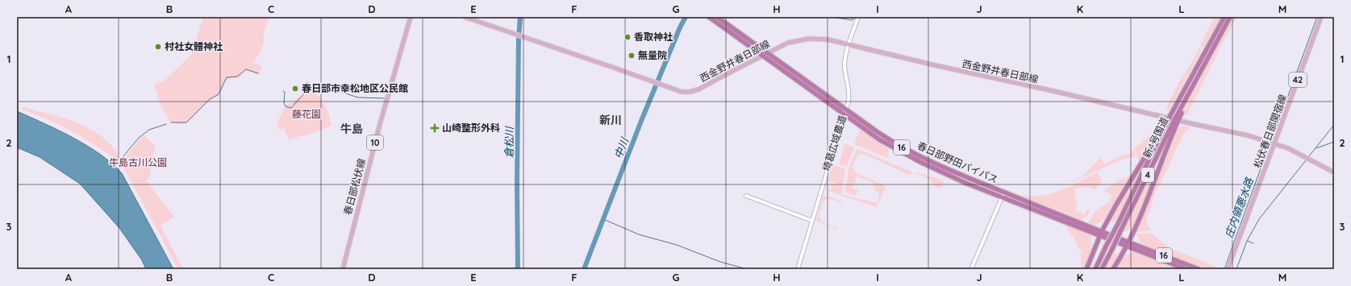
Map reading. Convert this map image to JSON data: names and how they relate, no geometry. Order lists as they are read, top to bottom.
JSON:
{
  "streets": {
    "highway": [
      "新4号国道",
      "16",
      "春日部野田バイパス",
      "4"
    ],
    "main road": [
      "西金野井春日部線",
      "42",
      "松伏春日部関宿線",
      "10",
      "春日部松伏線"
    ],
    "street": ["埼葛広域農道"]
  },
  "crossings": [
    ["西金野井春日部線", "松伏春日部関宿線"],
    ["西金野井春日部線", "新4号国道"],
    ["西金野井春日部線", "埼葛広域農道"],
    ["西金野井春日部線", "春日部野田バイパス"],
    ["西金野井春日部線", "4"],
    ["新4号国道", "4"],
    ["埼葛広域農道", "春日部野田バイパス"],
    ["春日部野田バイパス", "4"]
  ],
  "districts": ["新川", "牛島"],
  "water": ["倉松川", "中川", "庄内領悪水路"],
  "parks": ["藤花園", "牛島古川公園"],
  "places": {
    "other": [
      "香取神社",
      "村社女體神社",
      "無量院",
      "春日部市幸松地区公民館"
    ],
    "health": ["山崎整形外科"]
  },
  "grid": {
    "columns": [
      "A",
      "B",
      "C",
      "D",
      "E",
      "F",
      "G",
      "H",
      "I",
      "J",
      "K",
      "L",
      "M"
    ],
    "rows": ["1", "2", "3"]
  }
}
